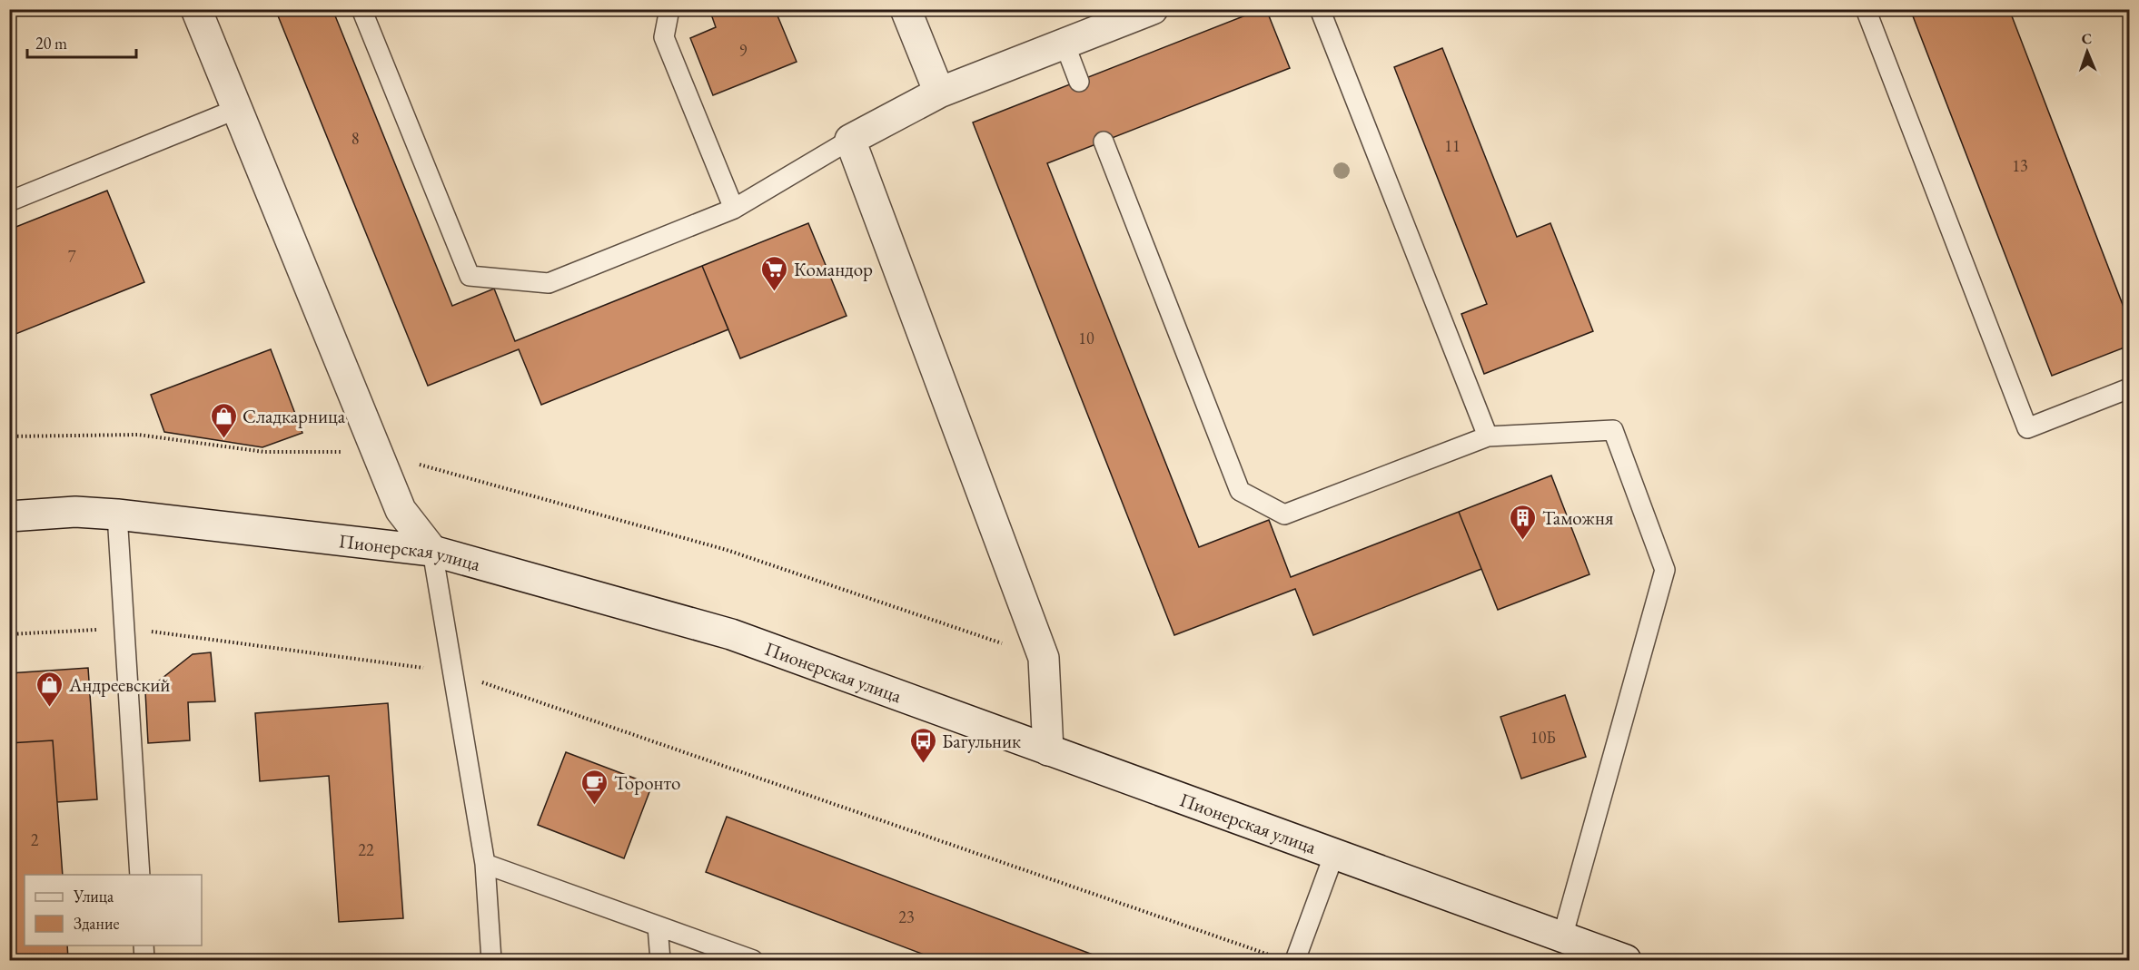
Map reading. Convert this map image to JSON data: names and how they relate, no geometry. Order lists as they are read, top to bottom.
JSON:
{
  "streets": {
    "street": ["Пионерская улица"]
  },
  "places": {
    "supermarket": ["Командор"],
    "shop": ["Сладкарница", "Андреевский"],
    "building": ["Таможня"],
    "bus stop": ["Багульник"],
    "cafe": ["Торонто"]
  },
  "house_numbers": [
    "9",
    "8",
    "11",
    "13",
    "7",
    "10",
    "10Б",
    "2",
    "22",
    "23"
  ],
  "legend": ["Улица", "Здание"],
  "scale_bar": "20 m",
  "north": "top"
}
